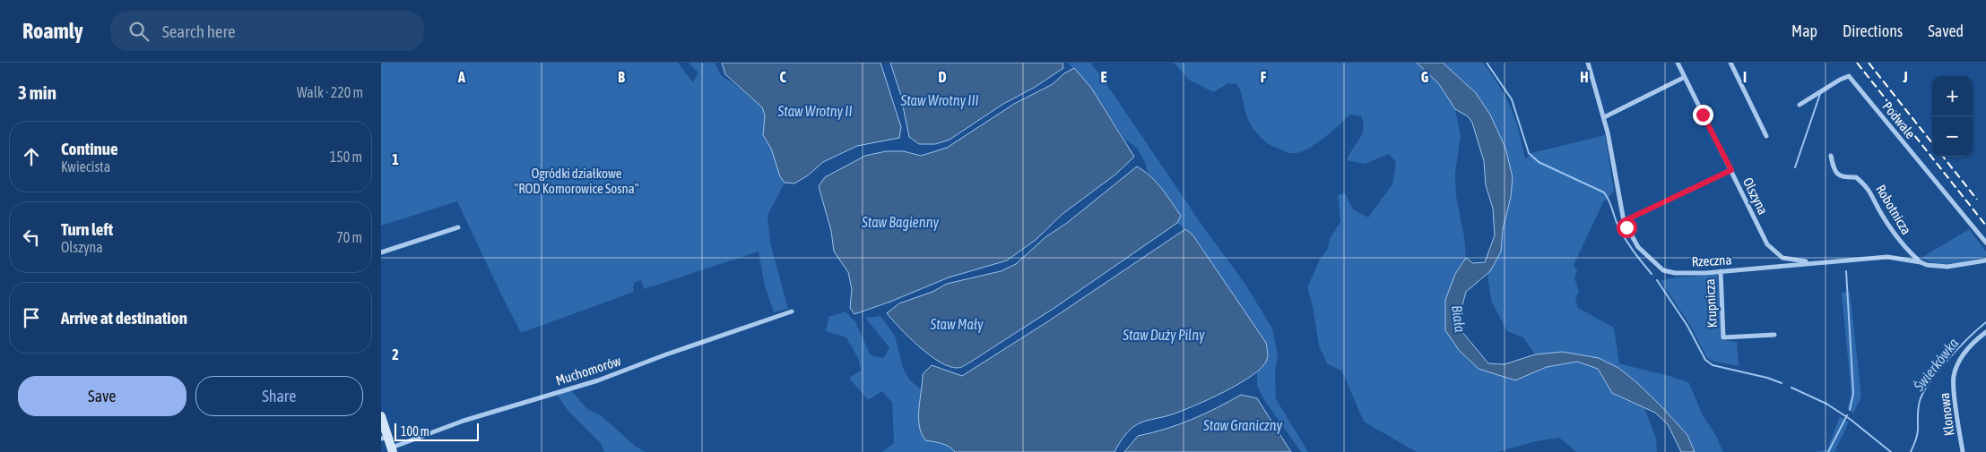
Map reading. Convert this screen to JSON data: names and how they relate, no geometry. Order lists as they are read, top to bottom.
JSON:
{
  "streets": {
    "street": [
      "Podwale",
      "Olszyna",
      "Robotnicza",
      "Rzeczna",
      "Krupnicza",
      "Muchomorów",
      "Klonowa"
    ]
  },
  "crossings": [
    ["Olszyna", "Rzeczna"],
    ["Robotnicza", "Rzeczna"],
    ["Rzeczna", "Krupnicza"]
  ],
  "water": [
    "Staw Wrotny III",
    "Staw Wrotny II",
    "Staw Bagienny",
    "Biała",
    "Staw Mały",
    "Staw Duży Pilny",
    "Świerkówka",
    "Staw Graniczny"
  ],
  "parks": ["Ogródki działkowe \"ROD Komorowice Sosna\""],
  "scale_bar": "100 m",
  "page": {
    "header": "Roamly",
    "search": "Search here",
    "nav": ["Map", "Directions", "Saved"],
    "heading": ["3 min", "Walk · 220 m"],
    "map_buttons": ["+", "−"],
    "list": [
      ["Continue", "Kwiecista", "150 m"],
      ["Turn left", "Olszyna", "70 m"],
      "Arrive at destination"
    ],
    "buttons": ["Save", "Share"],
    "scale": "100 m"
  },
  "grid": {
    "columns": [
      "A",
      "B",
      "C",
      "D",
      "E",
      "F",
      "G",
      "H",
      "I",
      "J"
    ],
    "rows": ["1", "2"]
  }
}
